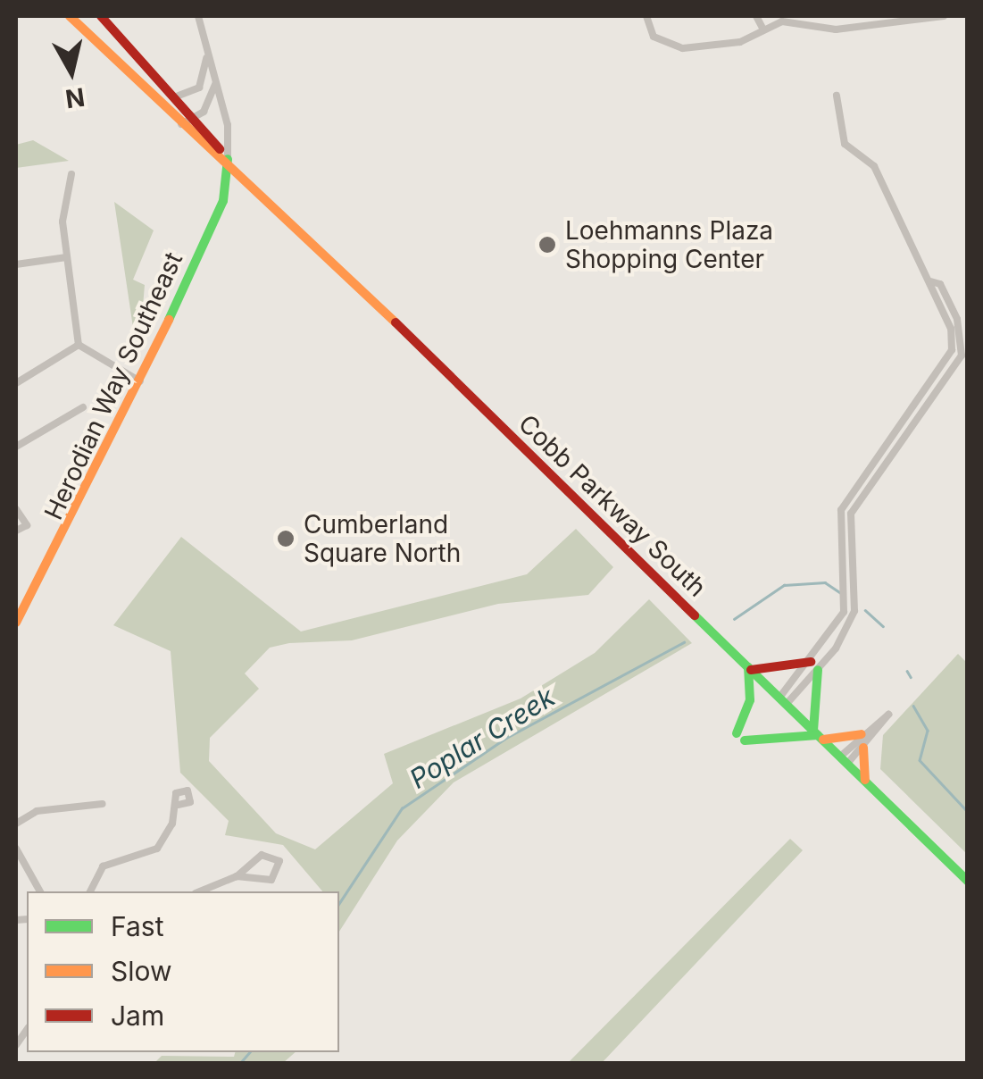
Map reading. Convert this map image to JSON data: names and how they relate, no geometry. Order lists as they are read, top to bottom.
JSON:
{
  "streets": {
    "main road": ["Herodian Way Southeast", "Cobb Parkway South"]
  },
  "crossings": [
    ["Herodian Way Southeast", "Cobb Parkway South"]
  ],
  "water": ["Poplar Creek"],
  "places": ["Loehmanns Plaza Shopping Center", "Cumberland Square North"],
  "legend": ["Fast", "Slow", "Jam"],
  "north": "bottom"
}
